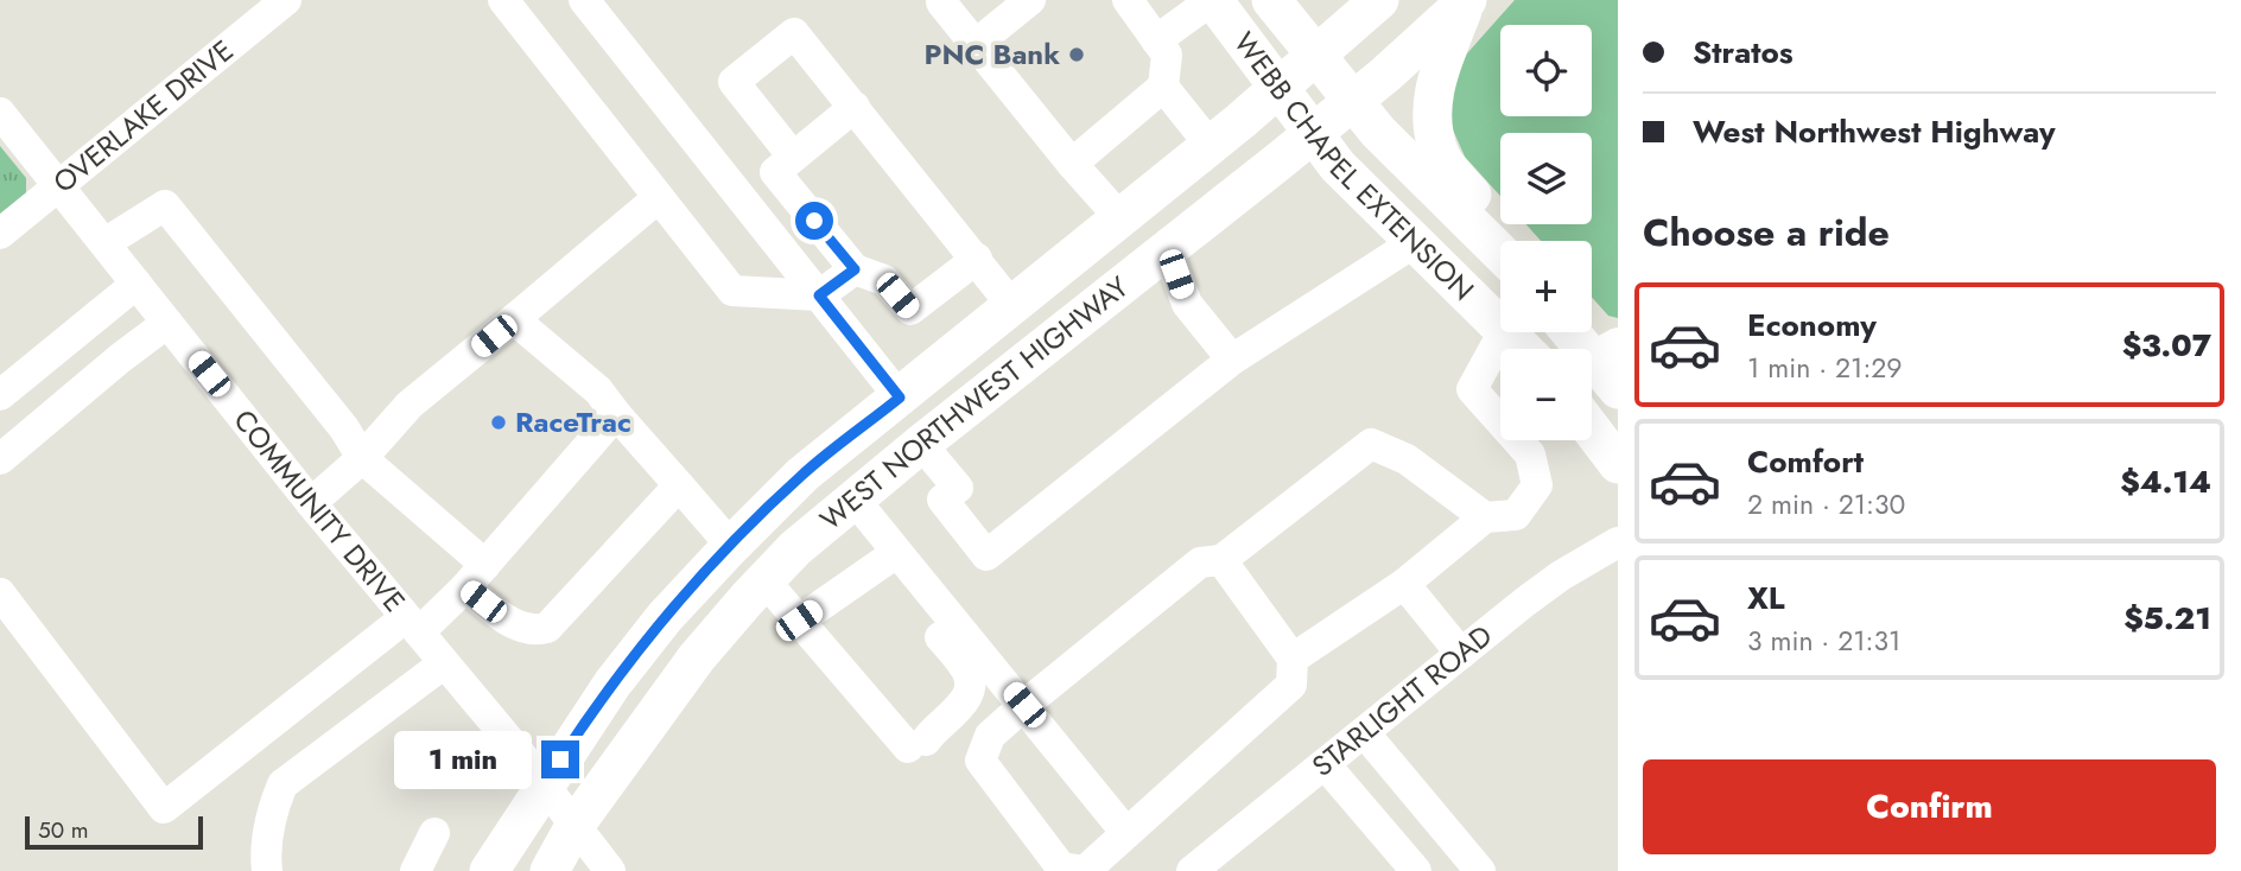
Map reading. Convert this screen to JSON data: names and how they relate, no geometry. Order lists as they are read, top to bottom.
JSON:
{
  "streets": {
    "main road": ["WEBB CHAPEL EXTENSION", "WEST NORTHWEST HIGHWAY"],
    "street": ["OVERLAKE DRIVE", "COMMUNITY DRIVE", "STARLIGHT ROAD"]
  },
  "crossings": [
    ["OVERLAKE DRIVE", "COMMUNITY DRIVE"],
    ["WEBB CHAPEL EXTENSION", "WEST NORTHWEST HIGHWAY"],
    ["WEST NORTHWEST HIGHWAY", "COMMUNITY DRIVE"]
  ],
  "places": ["PNC Bank", "RaceTrac"],
  "scale_bar": "50 m",
  "page": {
    "banner": ["Stratos", "West Northwest Highway"],
    "map_buttons": ["+", "−"],
    "heading": "Choose a ride",
    "list": [
      {
        "name": "Economy",
        "note": "1 min · 21:29",
        "value": "$3.07"
      },
      {
        "name": "Comfort",
        "note": "2 min · 21:30",
        "value": "$4.14"
      },
      {
        "name": "XL",
        "note": "3 min · 21:31",
        "value": "$5.21"
      }
    ],
    "bubble": "1 min",
    "buttons": "Confirm",
    "scale": "50 m"
  }
}
